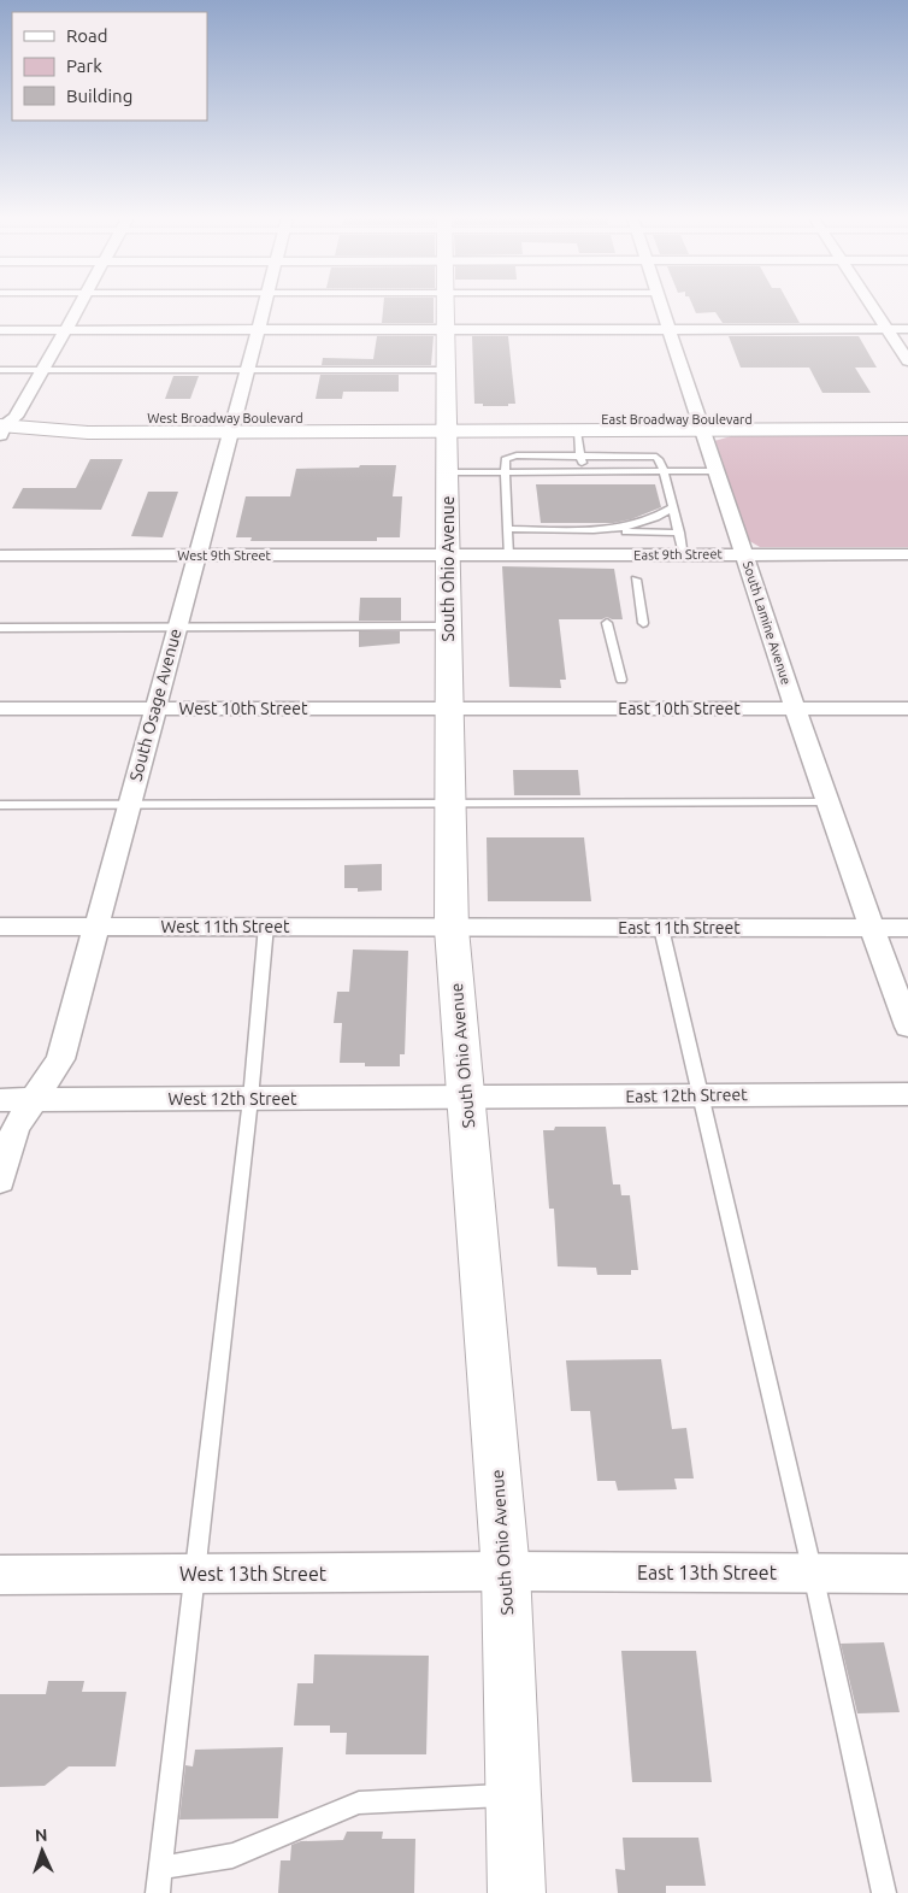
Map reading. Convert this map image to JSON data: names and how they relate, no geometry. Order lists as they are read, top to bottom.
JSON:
{
  "streets": {
    "main road": ["West Broadway Boulevard", "East Broadway Boulevard", "South Ohio Avenue"],
    "street": [
      "East 9th Street",
      "West 9th Street",
      "South Lamine Avenue",
      "South Osage Avenue",
      "West 10th Street",
      "East 10th Street",
      "West 11th Street",
      "East 11th Street",
      "East 12th Street",
      "West 12th Street",
      "East 13th Street",
      "West 13th Street"
    ]
  },
  "crossings": [
    ["West Broadway Boulevard", "East Broadway Boulevard"],
    ["West Broadway Boulevard", "South Ohio Avenue"],
    ["West Broadway Boulevard", "South Osage Avenue"],
    ["East Broadway Boulevard", "South Ohio Avenue"],
    ["East Broadway Boulevard", "South Lamine Avenue"],
    ["East 9th Street", "West 9th Street"],
    ["East 9th Street", "South Ohio Avenue"],
    ["East 9th Street", "South Lamine Avenue"],
    ["West 9th Street", "South Ohio Avenue"],
    ["West 9th Street", "South Osage Avenue"],
    ["South Ohio Avenue", "West 10th Street"],
    ["South Ohio Avenue", "East 10th Street"],
    ["South Ohio Avenue", "West 11th Street"],
    ["South Ohio Avenue", "East 11th Street"],
    ["South Ohio Avenue", "East 12th Street"],
    ["South Ohio Avenue", "West 12th Street"],
    ["South Ohio Avenue", "East 13th Street"],
    ["South Ohio Avenue", "West 13th Street"],
    ["South Lamine Avenue", "East 10th Street"],
    ["South Lamine Avenue", "East 11th Street"],
    ["South Osage Avenue", "West 10th Street"],
    ["South Osage Avenue", "West 11th Street"],
    ["South Osage Avenue", "West 12th Street"],
    ["West 10th Street", "East 10th Street"],
    ["West 11th Street", "East 11th Street"],
    ["East 12th Street", "West 12th Street"],
    ["East 13th Street", "West 13th Street"]
  ],
  "legend": ["Road", "Park", "Building"],
  "north": "top"
}
